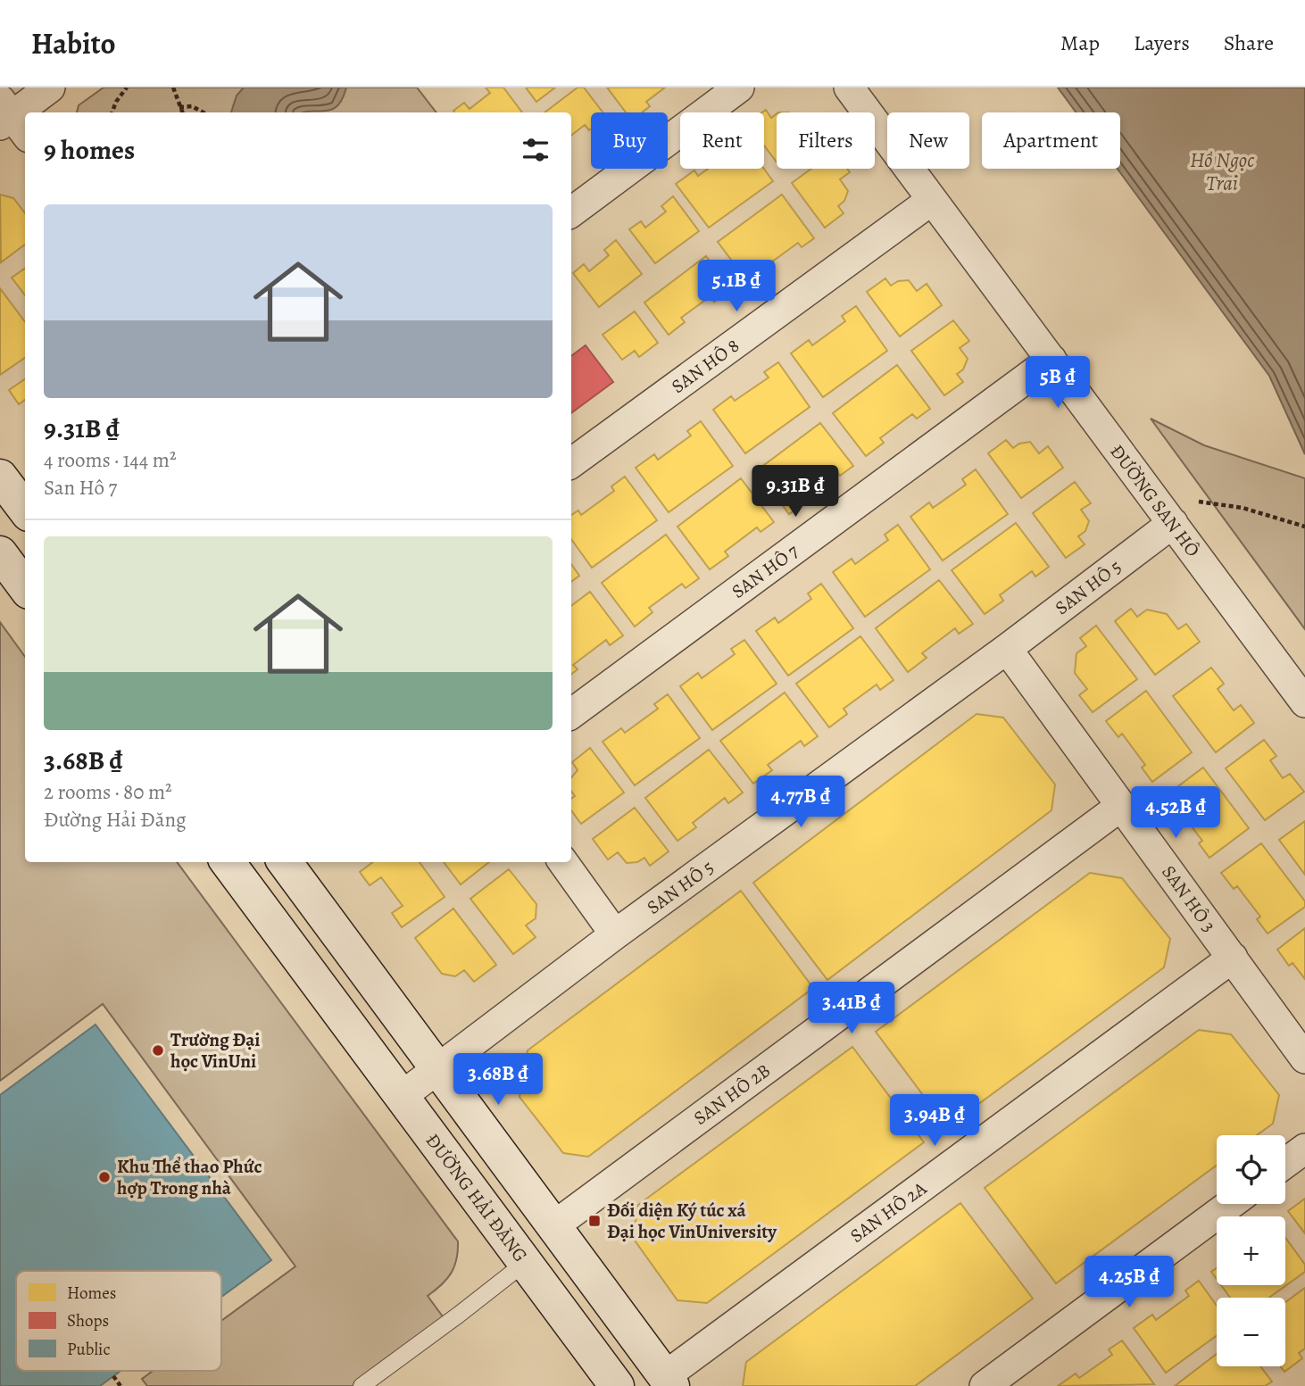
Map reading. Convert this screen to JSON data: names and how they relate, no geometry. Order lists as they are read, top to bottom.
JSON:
{
  "streets": {
    "street": [
      "SAN HÔ 8",
      "ĐƯỜNG SAN HÔ",
      "SAN HÔ 7",
      "SAN HÔ 5",
      "SAN HÔ 3",
      "SAN HÔ 2B",
      "ĐƯỜNG HẢI ĐĂNG",
      "SAN HÔ 2A"
    ]
  },
  "crossings": [
    ["SAN HÔ 8", "ĐƯỜNG SAN HÔ"],
    ["ĐƯỜNG SAN HÔ", "SAN HÔ 7"],
    ["ĐƯỜNG SAN HÔ", "SAN HÔ 5"],
    ["SAN HÔ 5", "SAN HÔ 3"],
    ["SAN HÔ 5", "ĐƯỜNG HẢI ĐĂNG"],
    ["SAN HÔ 3", "SAN HÔ 2B"],
    ["SAN HÔ 3", "SAN HÔ 2A"]
  ],
  "water": ["Hồ Ngọc Trai"],
  "places": {
    "other": ["Trường Đại học VinUni", "Khu Thể thao Phức hợp Trong nhà"],
    "transit": ["Đối diện Ký túc xá Đại học VinUniversity"]
  },
  "legend": ["Homes", "Shops", "Public"],
  "page": {
    "header": "Habito",
    "nav": ["Map", "Layers", "Share"],
    "chip": [
      "Buy",
      "Rent",
      "Filters",
      "New",
      "Apartment"
    ],
    "heading": "9 homes",
    "list": [
      {
        "name": "9.31B ₫",
        "note": "4 rooms · 144 m² · San Hô 7"
      },
      {
        "name": "3.68B ₫",
        "note": "2 rooms · 80 m² · Đường Hải Đăng"
      }
    ],
    "price": [
      "5.1B ₫",
      "5B ₫",
      "9.31B ₫",
      "4.77B ₫",
      "4.52B ₫",
      "3.41B ₫",
      "3.68B ₫",
      "3.94B ₫",
      "4.25B ₫"
    ],
    "map_buttons": ["+", "−"]
  }
}
